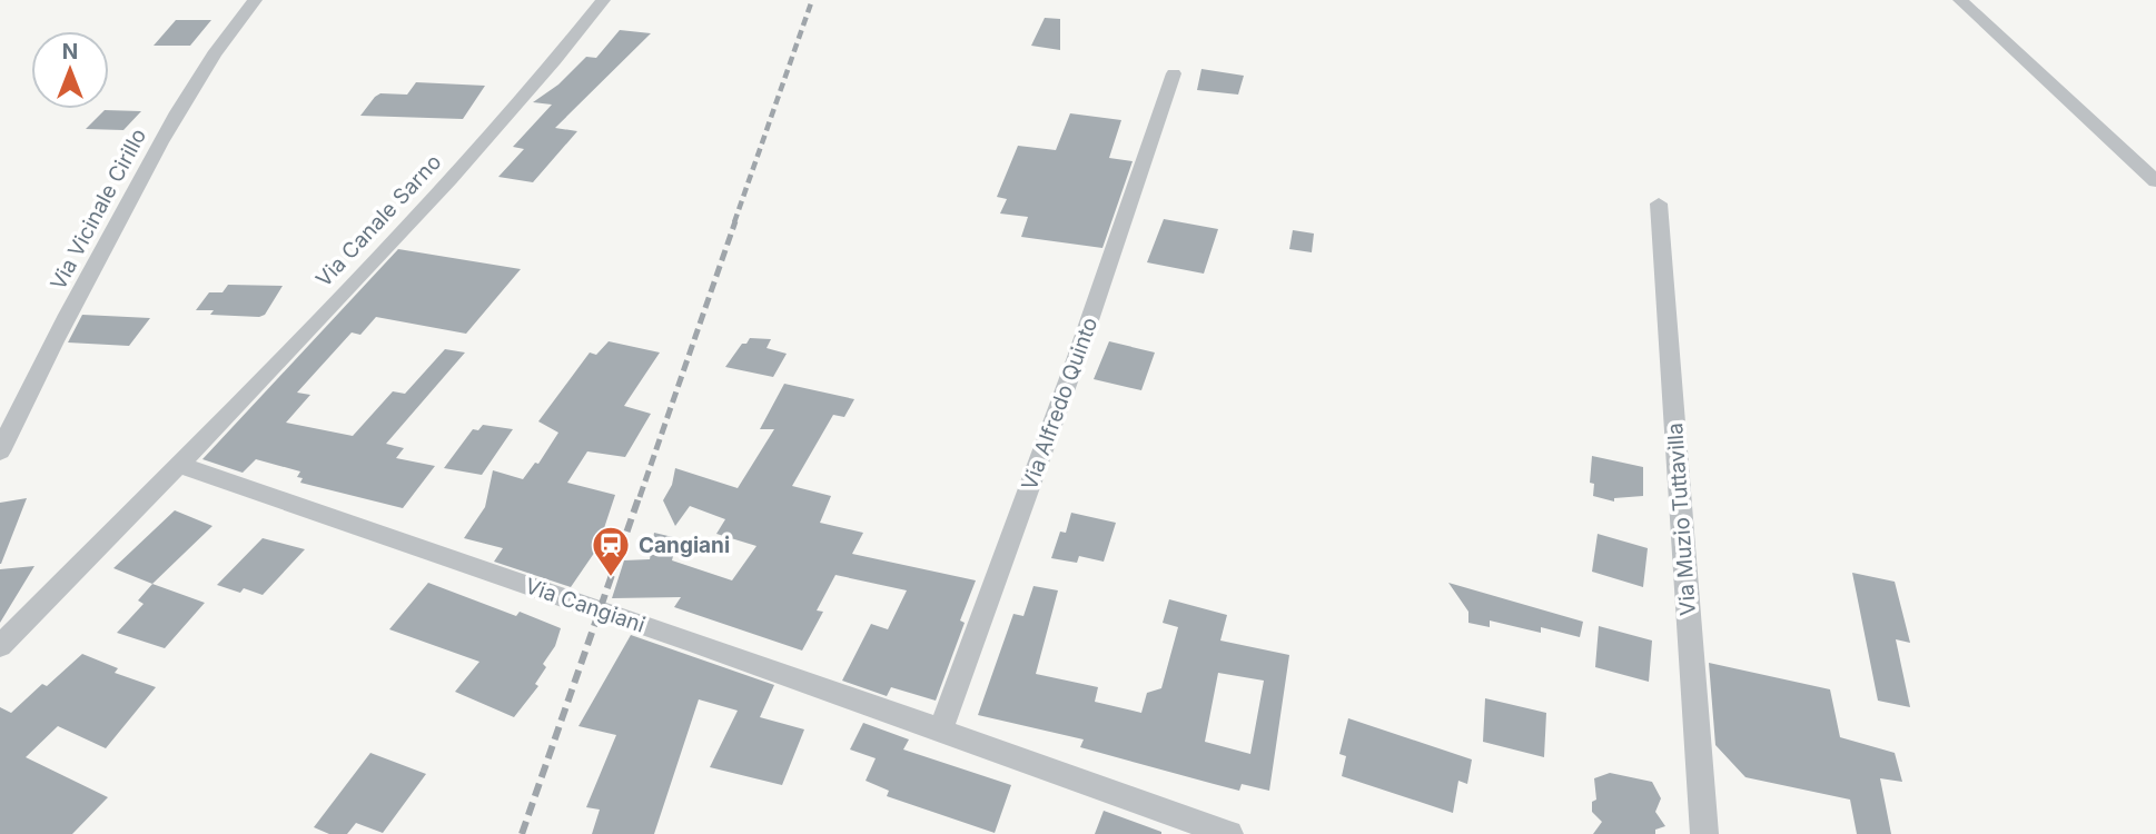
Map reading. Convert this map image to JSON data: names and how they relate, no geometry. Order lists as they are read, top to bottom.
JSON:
{
  "streets": {
    "street": [
      "Via Vicinale Cirillo",
      "Via Canale Sarno",
      "Via Alfredo Quinto",
      "Via Muzio Tuttavilla",
      "Via Cangiani"
    ]
  },
  "crossings": [
    ["Via Canale Sarno", "Via Cangiani"],
    ["Via Alfredo Quinto", "Via Cangiani"]
  ],
  "places": {
    "station": ["Cangiani"]
  },
  "north": "top"
}
